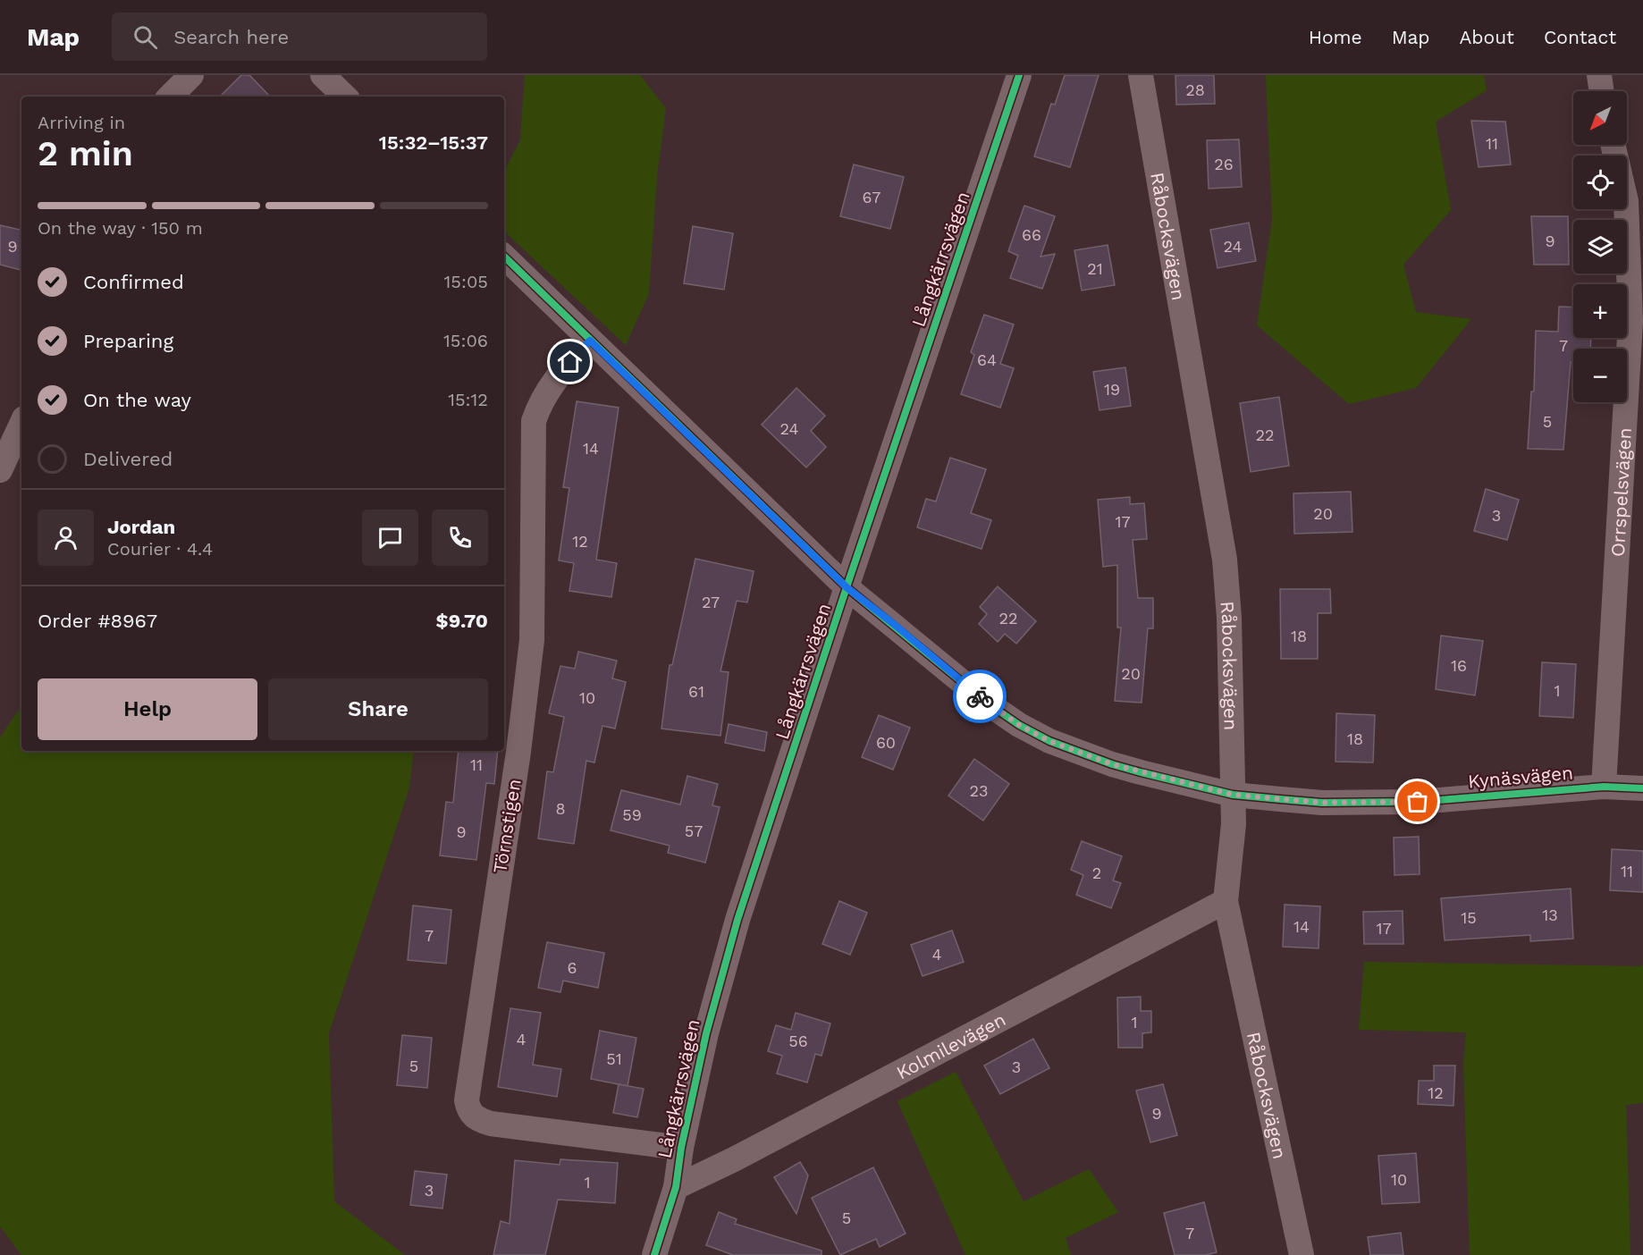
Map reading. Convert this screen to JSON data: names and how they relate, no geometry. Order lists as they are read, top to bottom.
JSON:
{
  "streets": {
    "street": [
      "Råbocksvägen",
      "Långkärrsvägen",
      "Orrspelsvägen",
      "Kynäsvägen",
      "Törnstigen",
      "Kolmilevägen"
    ]
  },
  "crossings": [
    ["Råbocksvägen", "Kynäsvägen"],
    ["Råbocksvägen", "Kolmilevägen"],
    ["Långkärrsvägen", "Kynäsvägen"],
    ["Långkärrsvägen", "Törnstigen"],
    ["Långkärrsvägen", "Kolmilevägen"],
    ["Orrspelsvägen", "Kynäsvägen"],
    ["Kynäsvägen", "Törnstigen"]
  ],
  "house_numbers": [
    "28",
    "11",
    "26",
    "67",
    "66",
    "9",
    "9",
    "24",
    "21",
    "7",
    "64",
    "19",
    "5",
    "24",
    "22",
    "14",
    "20",
    "3",
    "17",
    "12",
    "27",
    "22",
    "18",
    "16",
    "20",
    "1",
    "61",
    "10",
    "18",
    "60",
    "11",
    "23",
    "8",
    "59",
    "57",
    "9",
    "11",
    "2",
    "13",
    "15",
    "14",
    "17",
    "7",
    "4",
    "6",
    "1",
    "4",
    "56",
    "51",
    "5",
    "3",
    "12",
    "9",
    "10",
    "1",
    "3",
    "5",
    "7"
  ],
  "north": "bottom left",
  "page": {
    "header": "Map",
    "search": "Search here",
    "nav": [
      "Home",
      "Map",
      "About",
      "Contact"
    ],
    "map_buttons": ["+", "−"],
    "heading": ["2 min", "Arriving in", "15:32–15:37"],
    "panel": [
      "Jordan",
      "Courier · 4.4",
      "Order #8967",
      "$9.70"
    ],
    "bar": "On the way · 150 m",
    "list": [
      ["Confirmed", "15:05"],
      ["Preparing", "15:06"],
      ["On the way", "15:12"],
      "Delivered"
    ],
    "buttons": ["Help", "Share"]
  }
}
